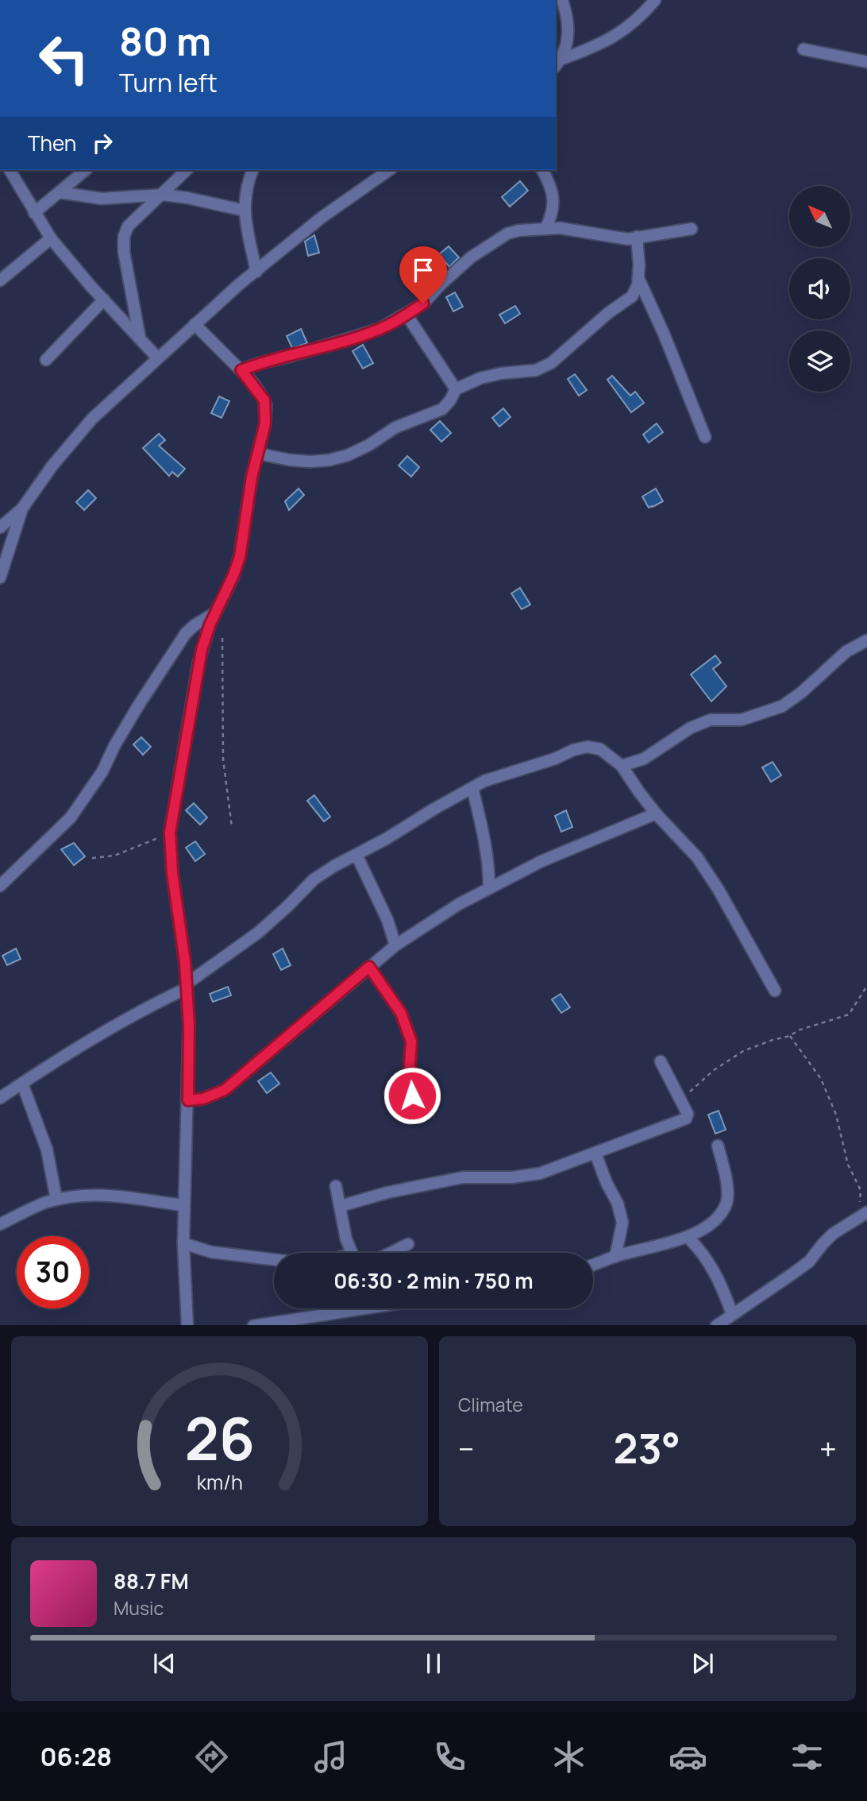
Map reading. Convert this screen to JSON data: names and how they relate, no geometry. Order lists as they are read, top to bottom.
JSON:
{
  "north": "top left",
  "page": {
    "turn": ["80 m", "Turn left"],
    "then": "Then",
    "limit": "30",
    "trip": "06:30 · 2 min · 750 m",
    "tile": "Climate",
    "heat": ["−", "23°", "+"],
    "song": ["88.7 FM", "Music"],
    "tabs": "06:28",
    "gauge": ["26", "km/h"]
  }
}
